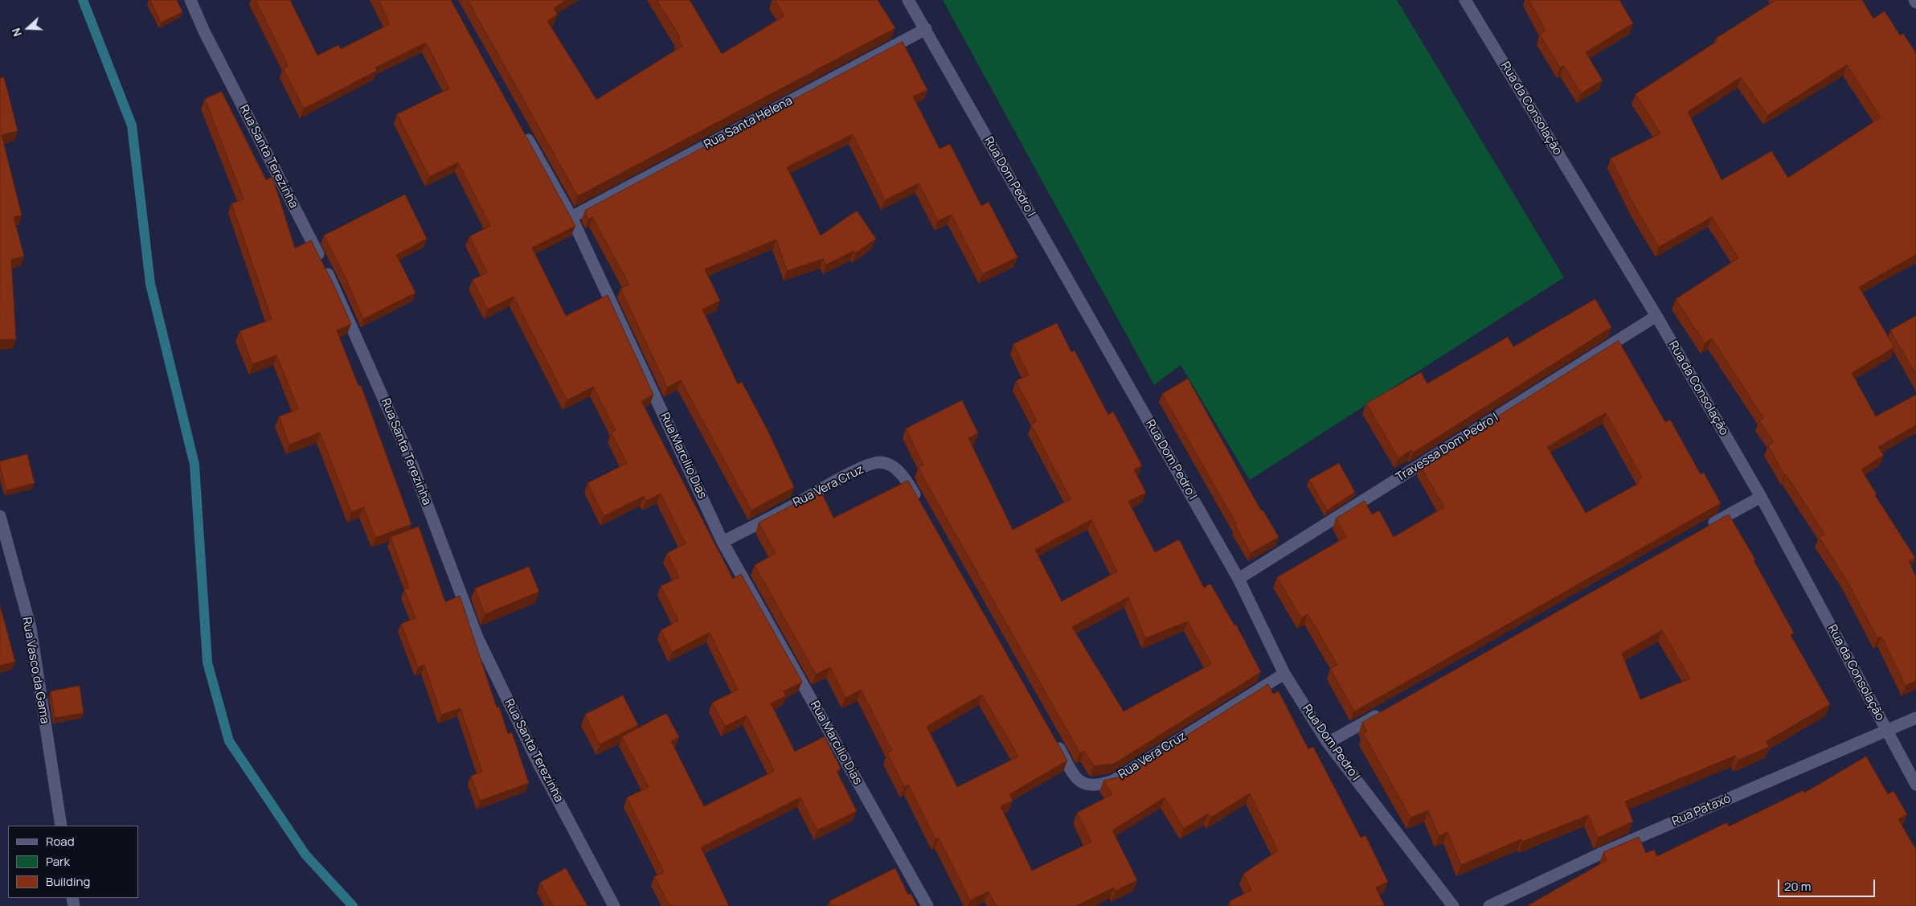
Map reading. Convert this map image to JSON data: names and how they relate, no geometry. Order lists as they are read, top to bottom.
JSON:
{
  "streets": {
    "street": [
      "Rua da Consolação",
      "Rua Santa Helena",
      "Rua Santa Terezinha",
      "Rua Dom Pedro I",
      "Travessa Dom Pedro I",
      "Rua Marcilio Dias",
      "Rua Vera Cruz",
      "Rua Vasco da Gama",
      "Rua Pataxó"
    ]
  },
  "crossings": [
    ["Rua da Consolação", "Travessa Dom Pedro I"],
    ["Rua da Consolação", "Rua Pataxó"],
    ["Rua Santa Helena", "Rua Dom Pedro I"],
    ["Rua Santa Helena", "Rua Marcilio Dias"],
    ["Rua Dom Pedro I", "Travessa Dom Pedro I"],
    ["Rua Dom Pedro I", "Rua Vera Cruz"],
    ["Rua Marcilio Dias", "Rua Vera Cruz"]
  ],
  "legend": ["Road", "Park", "Building"],
  "scale_bar": "20 m",
  "north": "left"
}
